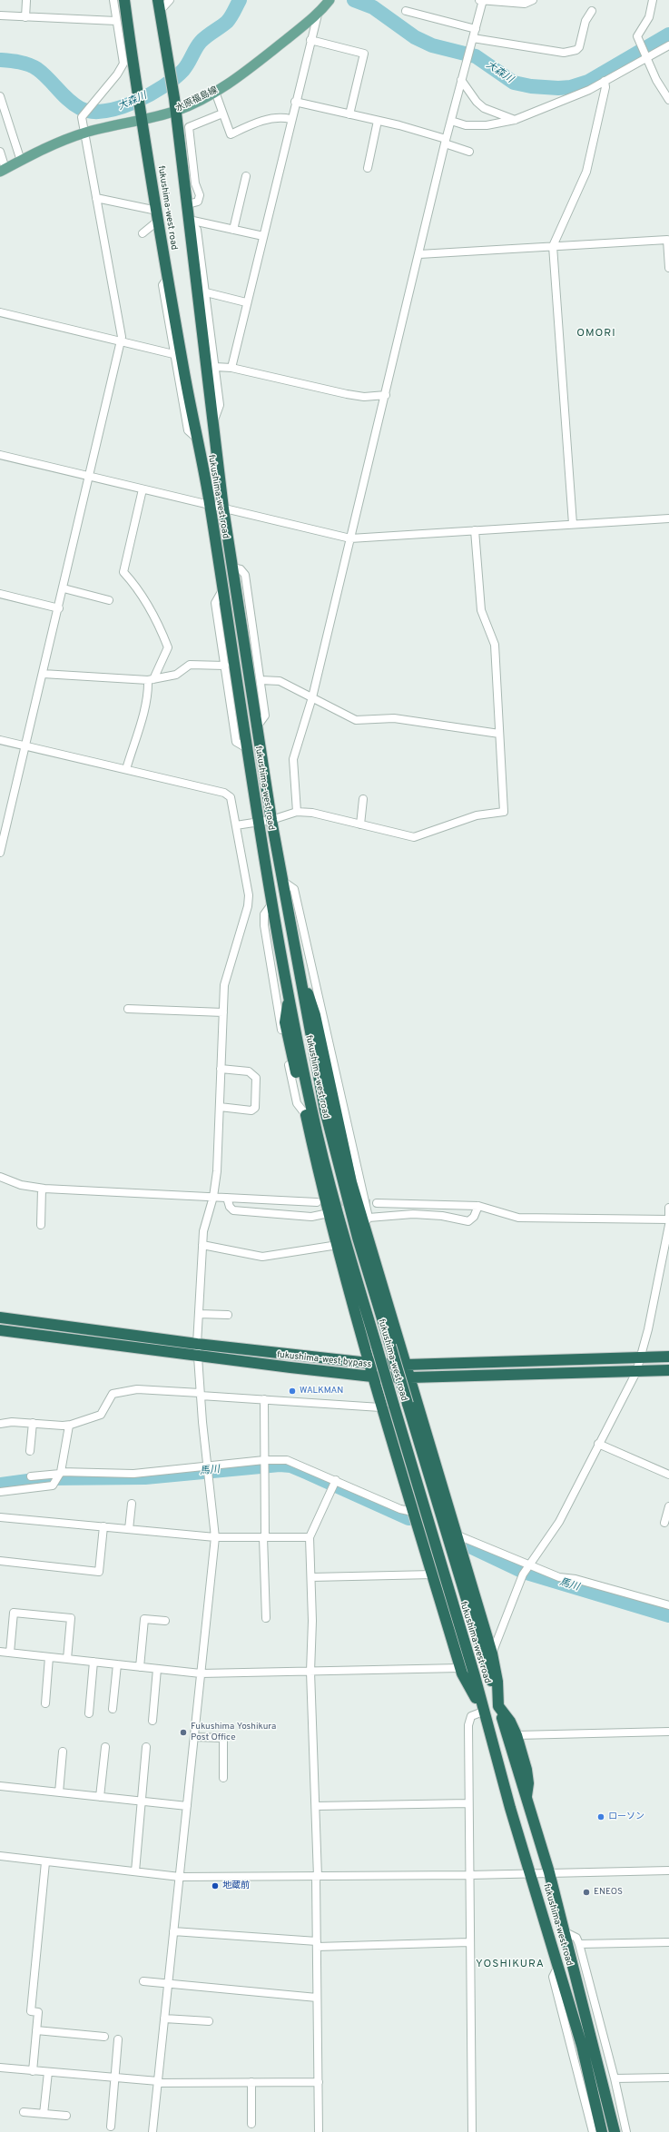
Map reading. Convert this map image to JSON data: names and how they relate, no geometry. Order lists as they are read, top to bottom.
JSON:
{
  "streets": {
    "highway": ["fukushima-west road", "fukushima-west bypass"],
    "main road": ["水原福島線"]
  },
  "crossings": [
    ["水原福島線", "fukushima-west road"]
  ],
  "districts": ["OMORI", "YOSHIKURA"],
  "water": ["大森川", "馬川"],
  "places": [
    "WALKMAN",
    "Fukushima Yoshikura Post Office",
    "ローソン",
    "地蔵前",
    "ENEOS"
  ]
}
